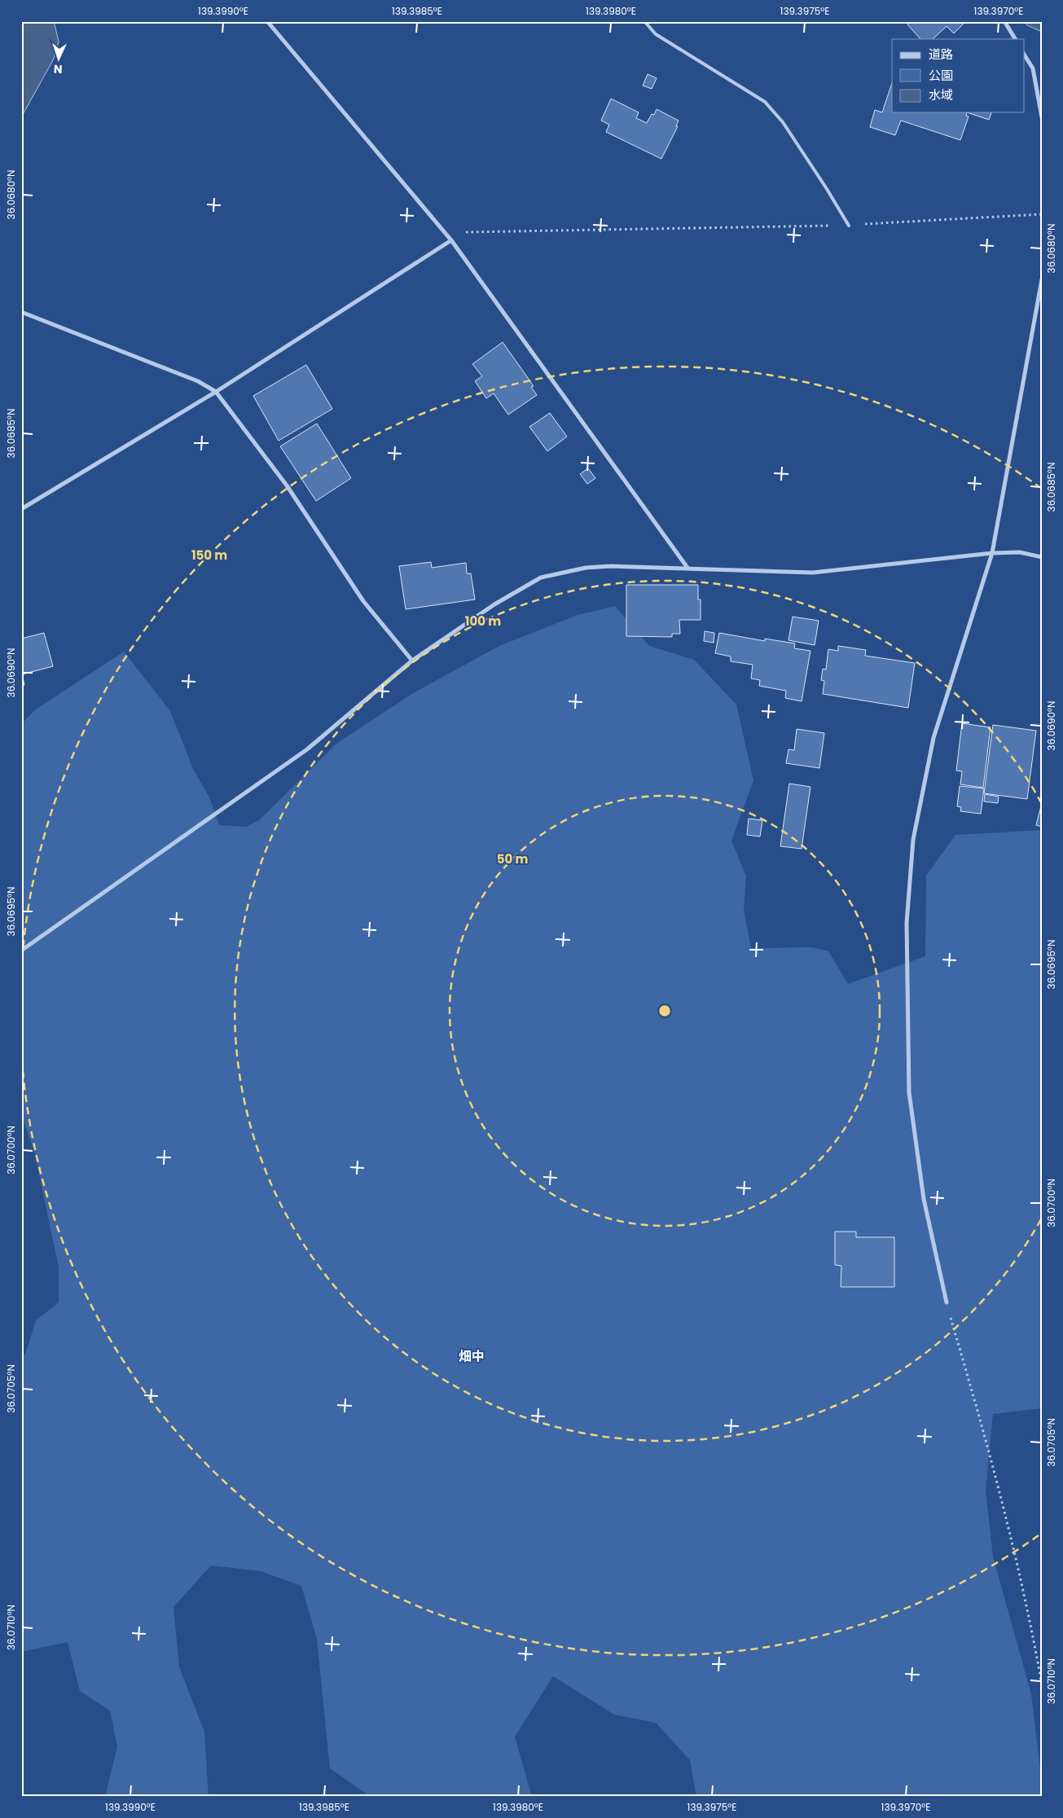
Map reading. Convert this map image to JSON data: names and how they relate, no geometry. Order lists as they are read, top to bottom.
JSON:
{
  "districts": ["畑中"],
  "legend": ["道路", "公園", "水域"],
  "north": "bottom",
  "coordinates": [
    "139.3990°E",
    "139.3985°E",
    "139.3980°E",
    "139.3975°E",
    "139.3970°E",
    "36.0680°N",
    "36.0685°N",
    "36.0690°N",
    "36.0695°N",
    "36.0700°N",
    "36.0705°N",
    "36.0710°N"
  ],
  "rings": ["150 m", "100 m", "50 m"]
}
